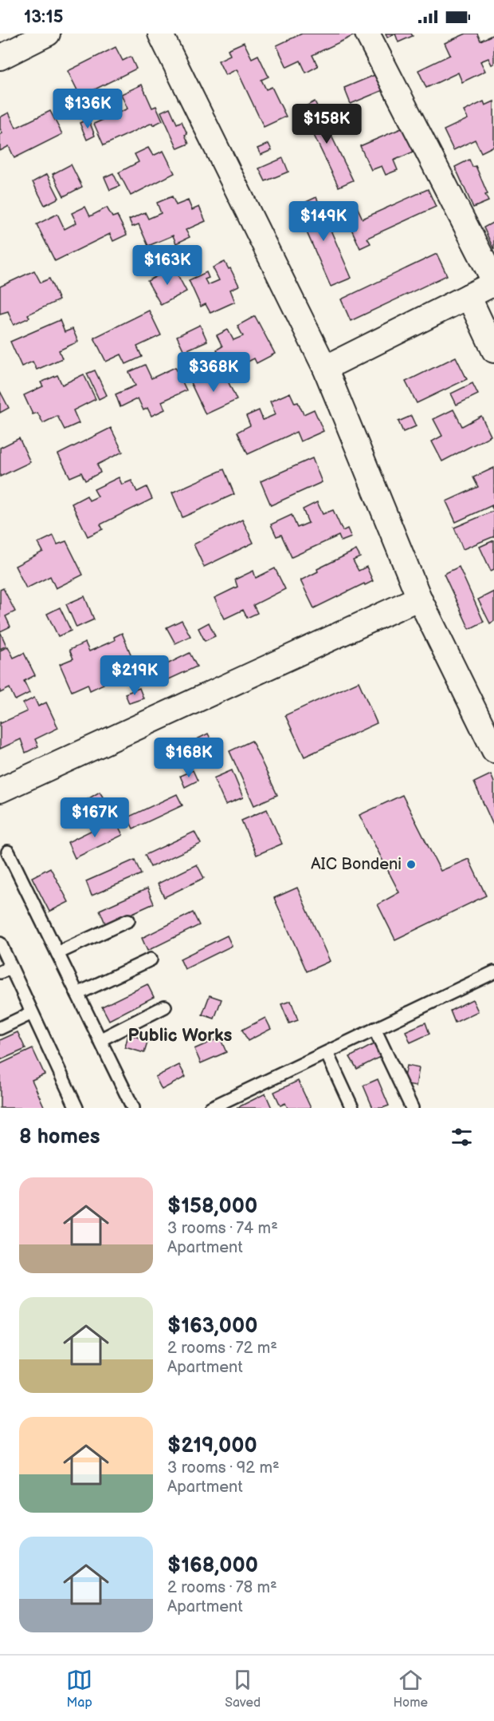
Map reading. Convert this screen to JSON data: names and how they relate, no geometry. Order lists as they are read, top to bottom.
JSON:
{
  "districts": ["Public Works"],
  "places": ["AIC Bondeni"],
  "page": {
    "status": "13:15",
    "price": [
      "$136K",
      "$158K",
      "$149K",
      "$163K",
      "$368K",
      "$219K",
      "$168K",
      "$167K"
    ],
    "heading": "8 homes",
    "list": [
      {
        "name": "$158,000",
        "note": "3 rooms · 74 m² · Apartment"
      },
      {
        "name": "$163,000",
        "note": "2 rooms · 72 m² · Apartment"
      },
      {
        "name": "$219,000",
        "note": "3 rooms · 92 m² · Apartment"
      },
      {
        "name": "$168,000",
        "note": "2 rooms · 78 m² · Apartment"
      }
    ],
    "tabs": ["Map", "Saved", "Home"]
  }
}
